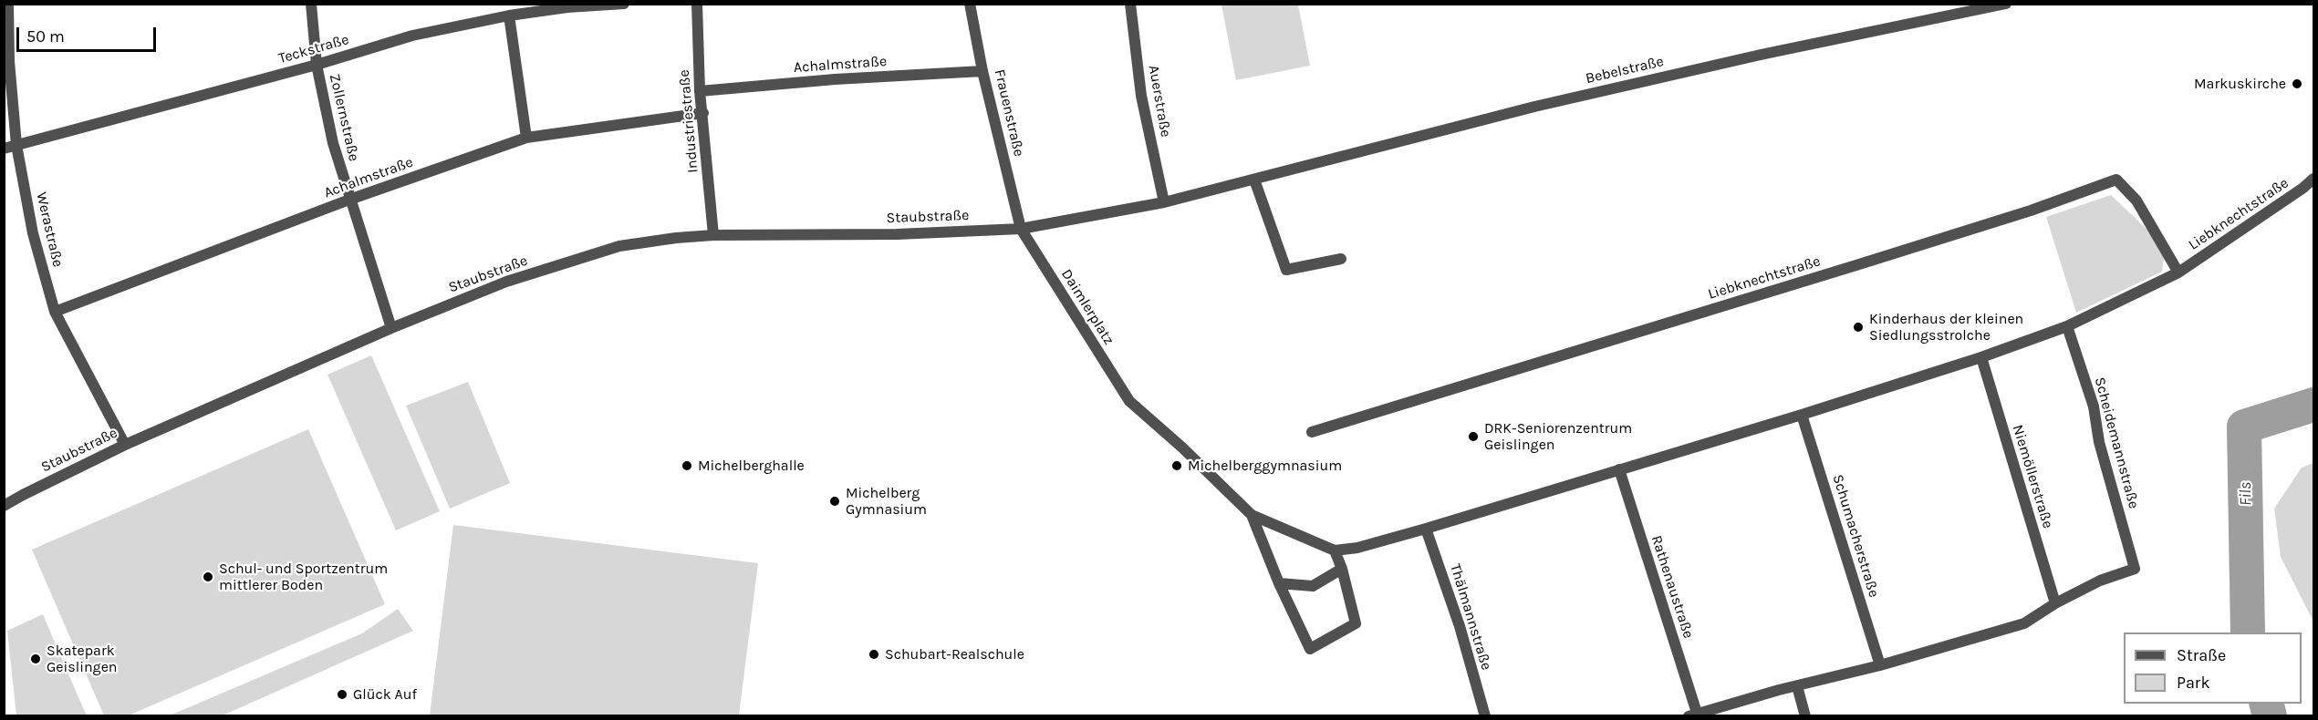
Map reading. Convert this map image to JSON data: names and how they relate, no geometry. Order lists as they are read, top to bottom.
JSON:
{
  "streets": {
    "street": [
      "Teckstraße",
      "Achalmstraße",
      "Bebelstraße",
      "Auerstraße",
      "Frauenstraße",
      "Zollernstraße",
      "Industriestraße",
      "Liebknechtstraße",
      "Staubstraße",
      "Werastraße",
      "Daimlerplatz",
      "Scheidemannstraße",
      "Niemöllerstraße",
      "Schumacherstraße",
      "Rathenaustraße",
      "Thälmannstraße"
    ]
  },
  "crossings": [
    ["Teckstraße", "Zollernstraße"],
    ["Teckstraße", "Werastraße"],
    ["Achalmstraße", "Frauenstraße"],
    ["Achalmstraße", "Zollernstraße"],
    ["Achalmstraße", "Industriestraße"],
    ["Achalmstraße", "Werastraße"],
    ["Bebelstraße", "Auerstraße"],
    ["Frauenstraße", "Staubstraße"],
    ["Frauenstraße", "Daimlerplatz"],
    ["Zollernstraße", "Staubstraße"],
    ["Industriestraße", "Staubstraße"],
    ["Liebknechtstraße", "Scheidemannstraße"],
    ["Liebknechtstraße", "Niemöllerstraße"],
    ["Liebknechtstraße", "Schumacherstraße"],
    ["Liebknechtstraße", "Rathenaustraße"],
    ["Liebknechtstraße", "Thälmannstraße"],
    ["Staubstraße", "Werastraße"],
    ["Staubstraße", "Daimlerplatz"],
    ["Scheidemannstraße", "Niemöllerstraße"]
  ],
  "water": ["Fils"],
  "places": [
    "Markuskirche",
    "Kinderhaus der kleinen Siedlungsstrolche",
    "DRK-Seniorenzentrum Geislingen",
    "Michelberghalle",
    "Michelberggymnasium",
    "Michelberg Gymnasium",
    "Schul- und Sportzentrum mittlerer Boden",
    "Schubart-Realschule",
    "Skatepark Geislingen",
    "Glück Auf"
  ],
  "legend": ["Straße", "Park"],
  "scale_bar": "50 m"
}
